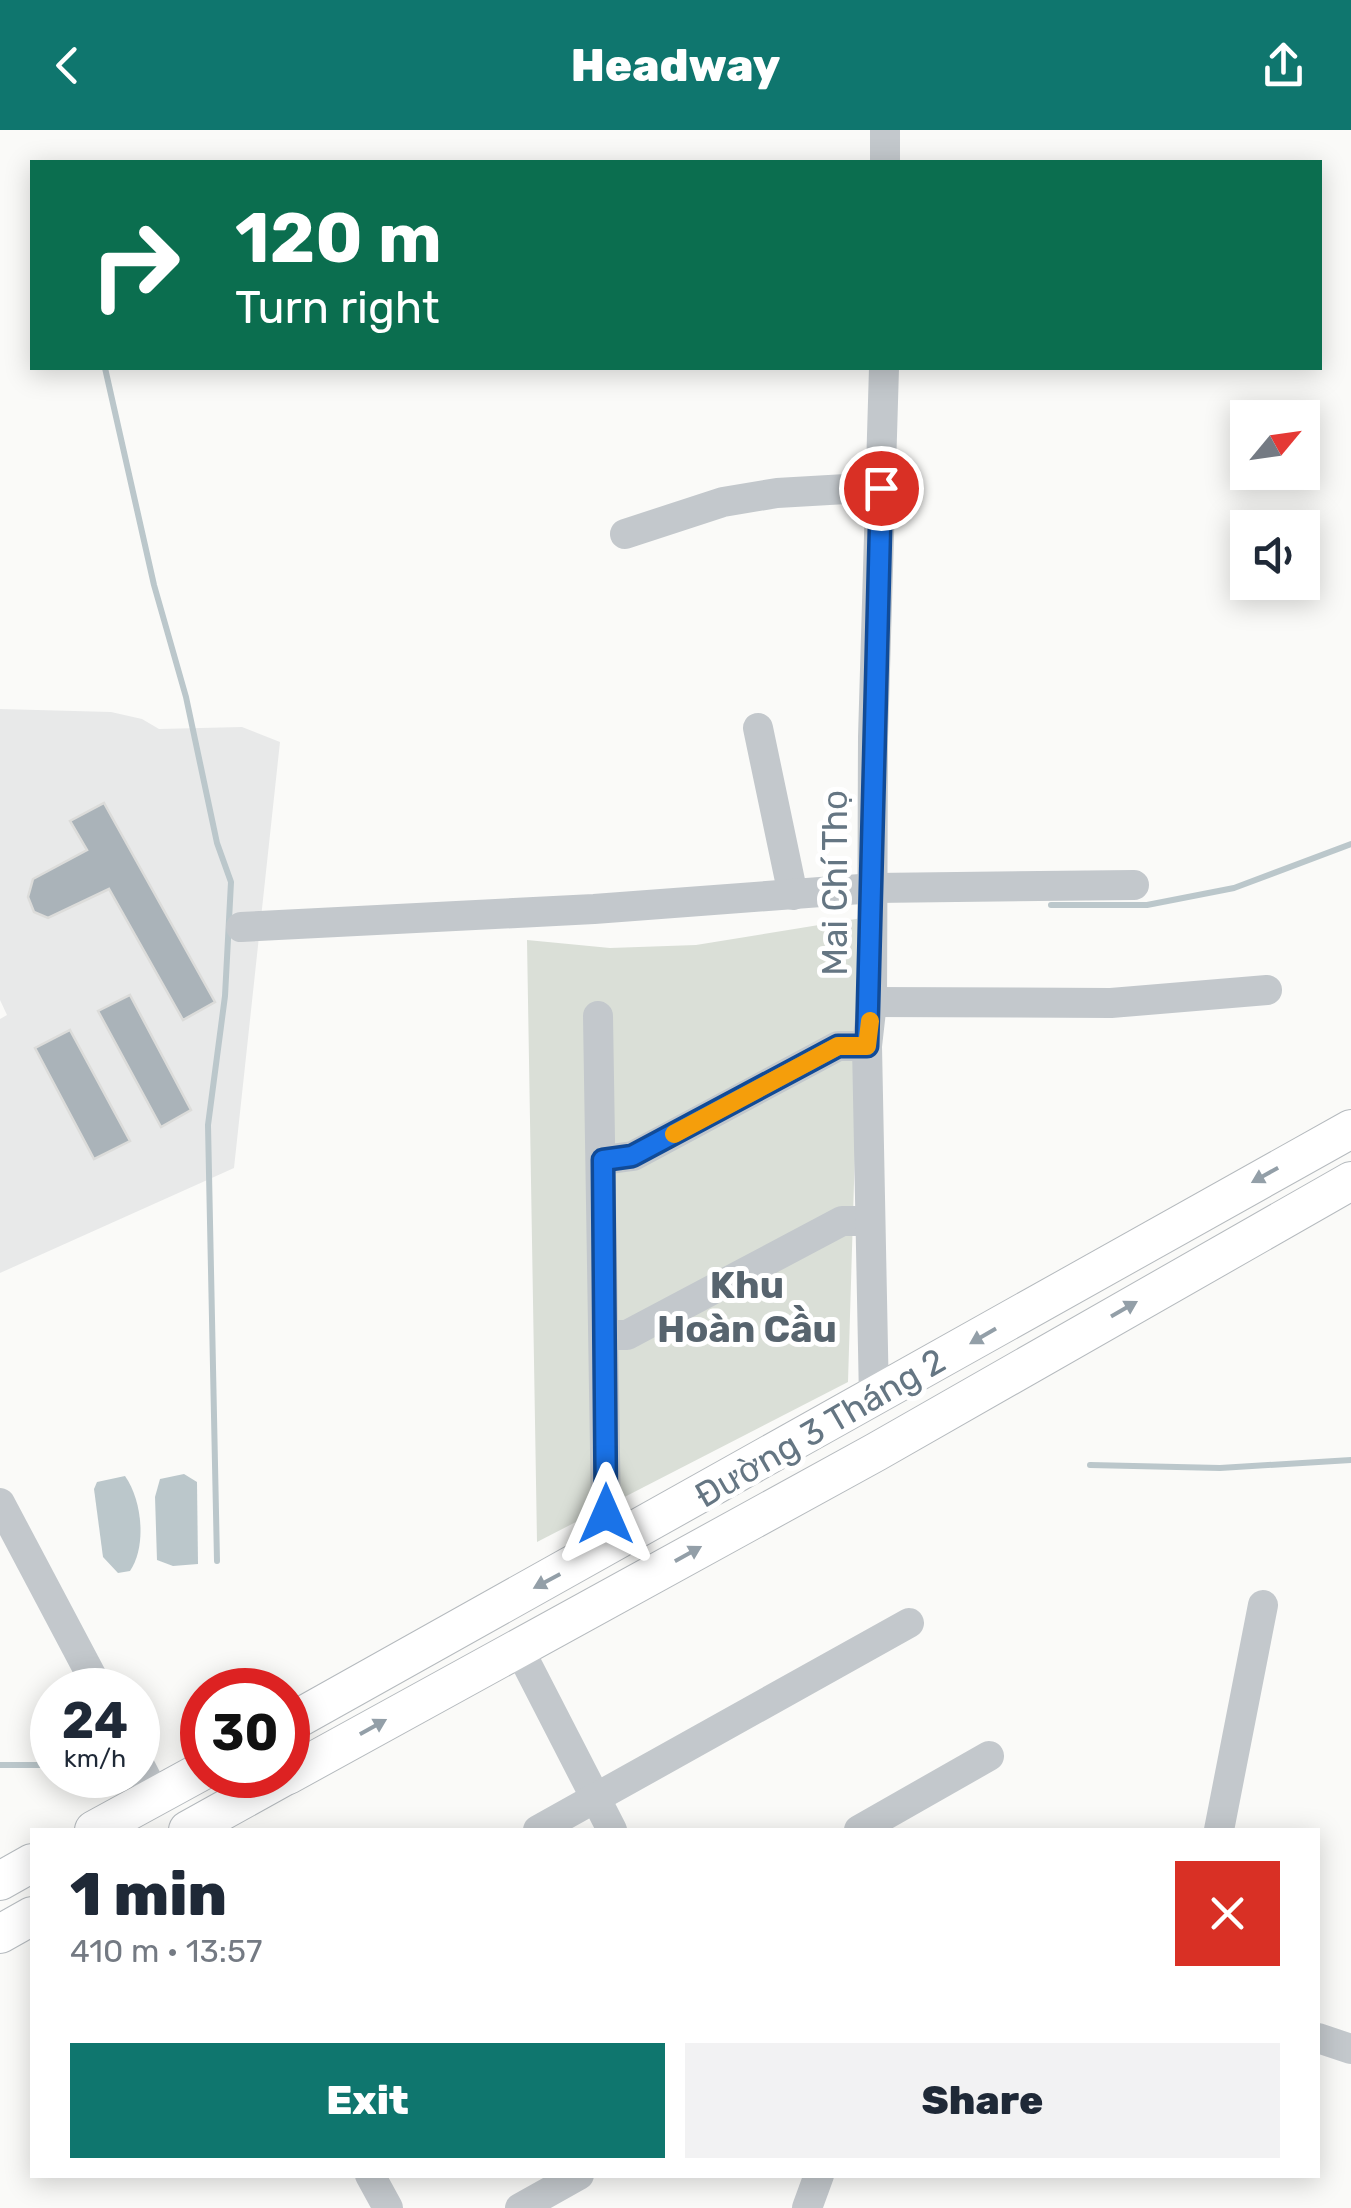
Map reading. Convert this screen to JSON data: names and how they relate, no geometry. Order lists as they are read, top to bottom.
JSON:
{
  "streets": {
    "main road": ["Đường 3 Tháng 2"],
    "street": ["Mai Chí Thọ"]
  },
  "crossings": [
    ["Mai Chí Thọ", "Đường 3 Tháng 2"]
  ],
  "districts": ["Khu Hoàn Cầu"],
  "north": "top right",
  "page": {
    "header": "Headway",
    "turn": ["120 m", "Turn right"],
    "speed": "24 km/h",
    "limit": "30",
    "heading": ["1 min", "410 m · 13:57"],
    "buttons": ["Exit", "Share"]
  }
}
